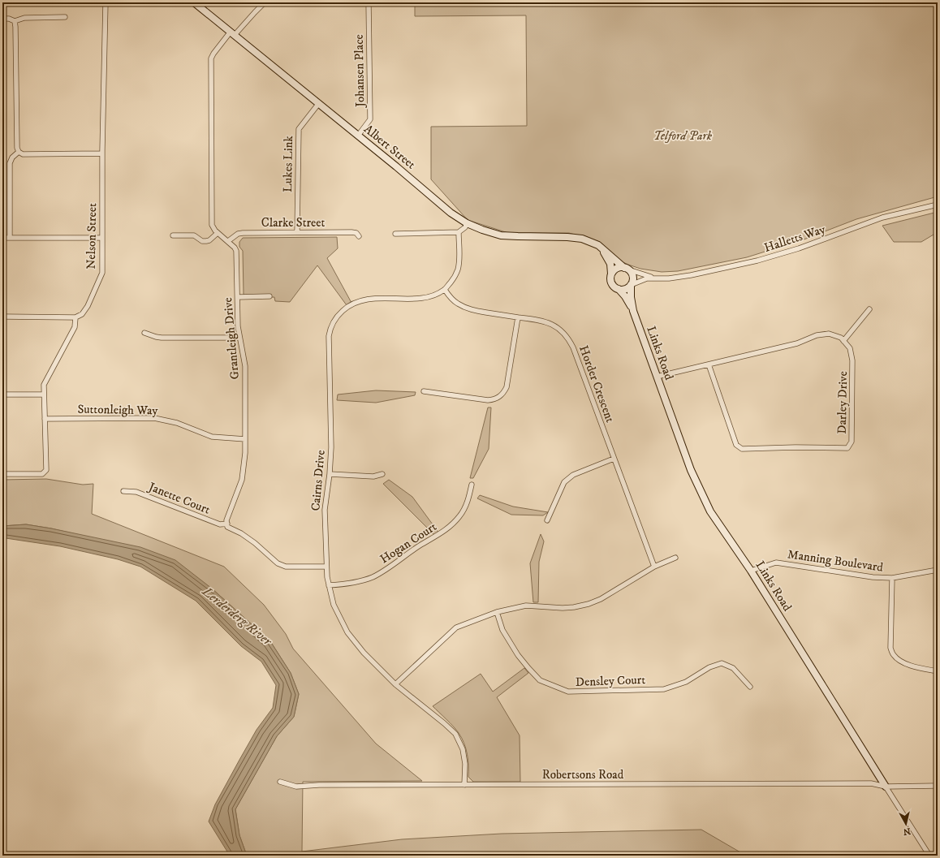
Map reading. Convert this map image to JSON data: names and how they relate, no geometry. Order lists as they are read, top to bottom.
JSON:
{
  "streets": {
    "street": [
      "Johansen Place",
      "Albert Street",
      "Lukes Link",
      "Clarke Street",
      "Nelson Street",
      "Halletts Way",
      "Grantleigh Drive",
      "Links Road",
      "Horder Crescent",
      "Darley Drive",
      "Suttonleigh Way",
      "Cairns Drive",
      "Janette Court",
      "Hogan Court",
      "Manning Boulevard",
      "Densley Court",
      "Robertsons Road"
    ]
  },
  "crossings": [
    ["Johansen Place", "Albert Street"],
    ["Albert Street", "Lukes Link"],
    ["Albert Street", "Halletts Way"],
    ["Albert Street", "Links Road"],
    ["Lukes Link", "Clarke Street"],
    ["Clarke Street", "Grantleigh Drive"],
    ["Halletts Way", "Links Road"],
    ["Grantleigh Drive", "Suttonleigh Way"],
    ["Grantleigh Drive", "Janette Court"],
    ["Links Road", "Manning Boulevard"],
    ["Links Road", "Robertsons Road"],
    ["Horder Crescent", "Cairns Drive"],
    ["Cairns Drive", "Hogan Court"],
    ["Cairns Drive", "Robertsons Road"]
  ],
  "water": ["Lerderderg River"],
  "parks": ["Telford Park"],
  "north": "bottom"
}
